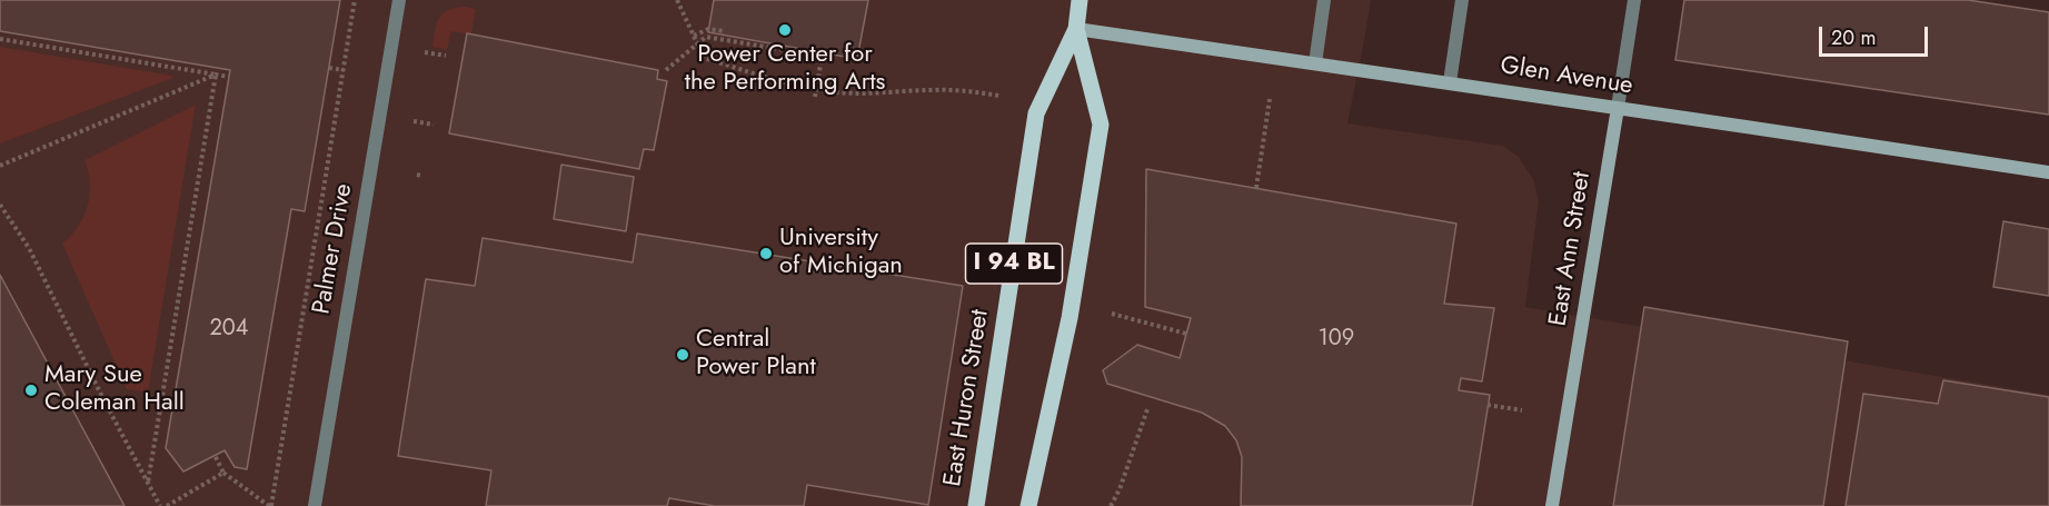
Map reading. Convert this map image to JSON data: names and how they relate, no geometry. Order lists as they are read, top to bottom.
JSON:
{
  "streets": {
    "main road": [
      "Glen Avenue",
      "East Ann Street",
      "I 94 BL",
      "East Huron Street"
    ],
    "street": ["Palmer Drive"]
  },
  "crossings": [
    ["Glen Avenue", "East Ann Street"],
    ["Glen Avenue", "East Huron Street"]
  ],
  "places": [
    "Power Center for the Performing Arts",
    "University of Michigan",
    "Central Power Plant",
    "Mary Sue Coleman Hall"
  ],
  "house_numbers": ["204", "109"],
  "scale_bar": "20 m"
}
